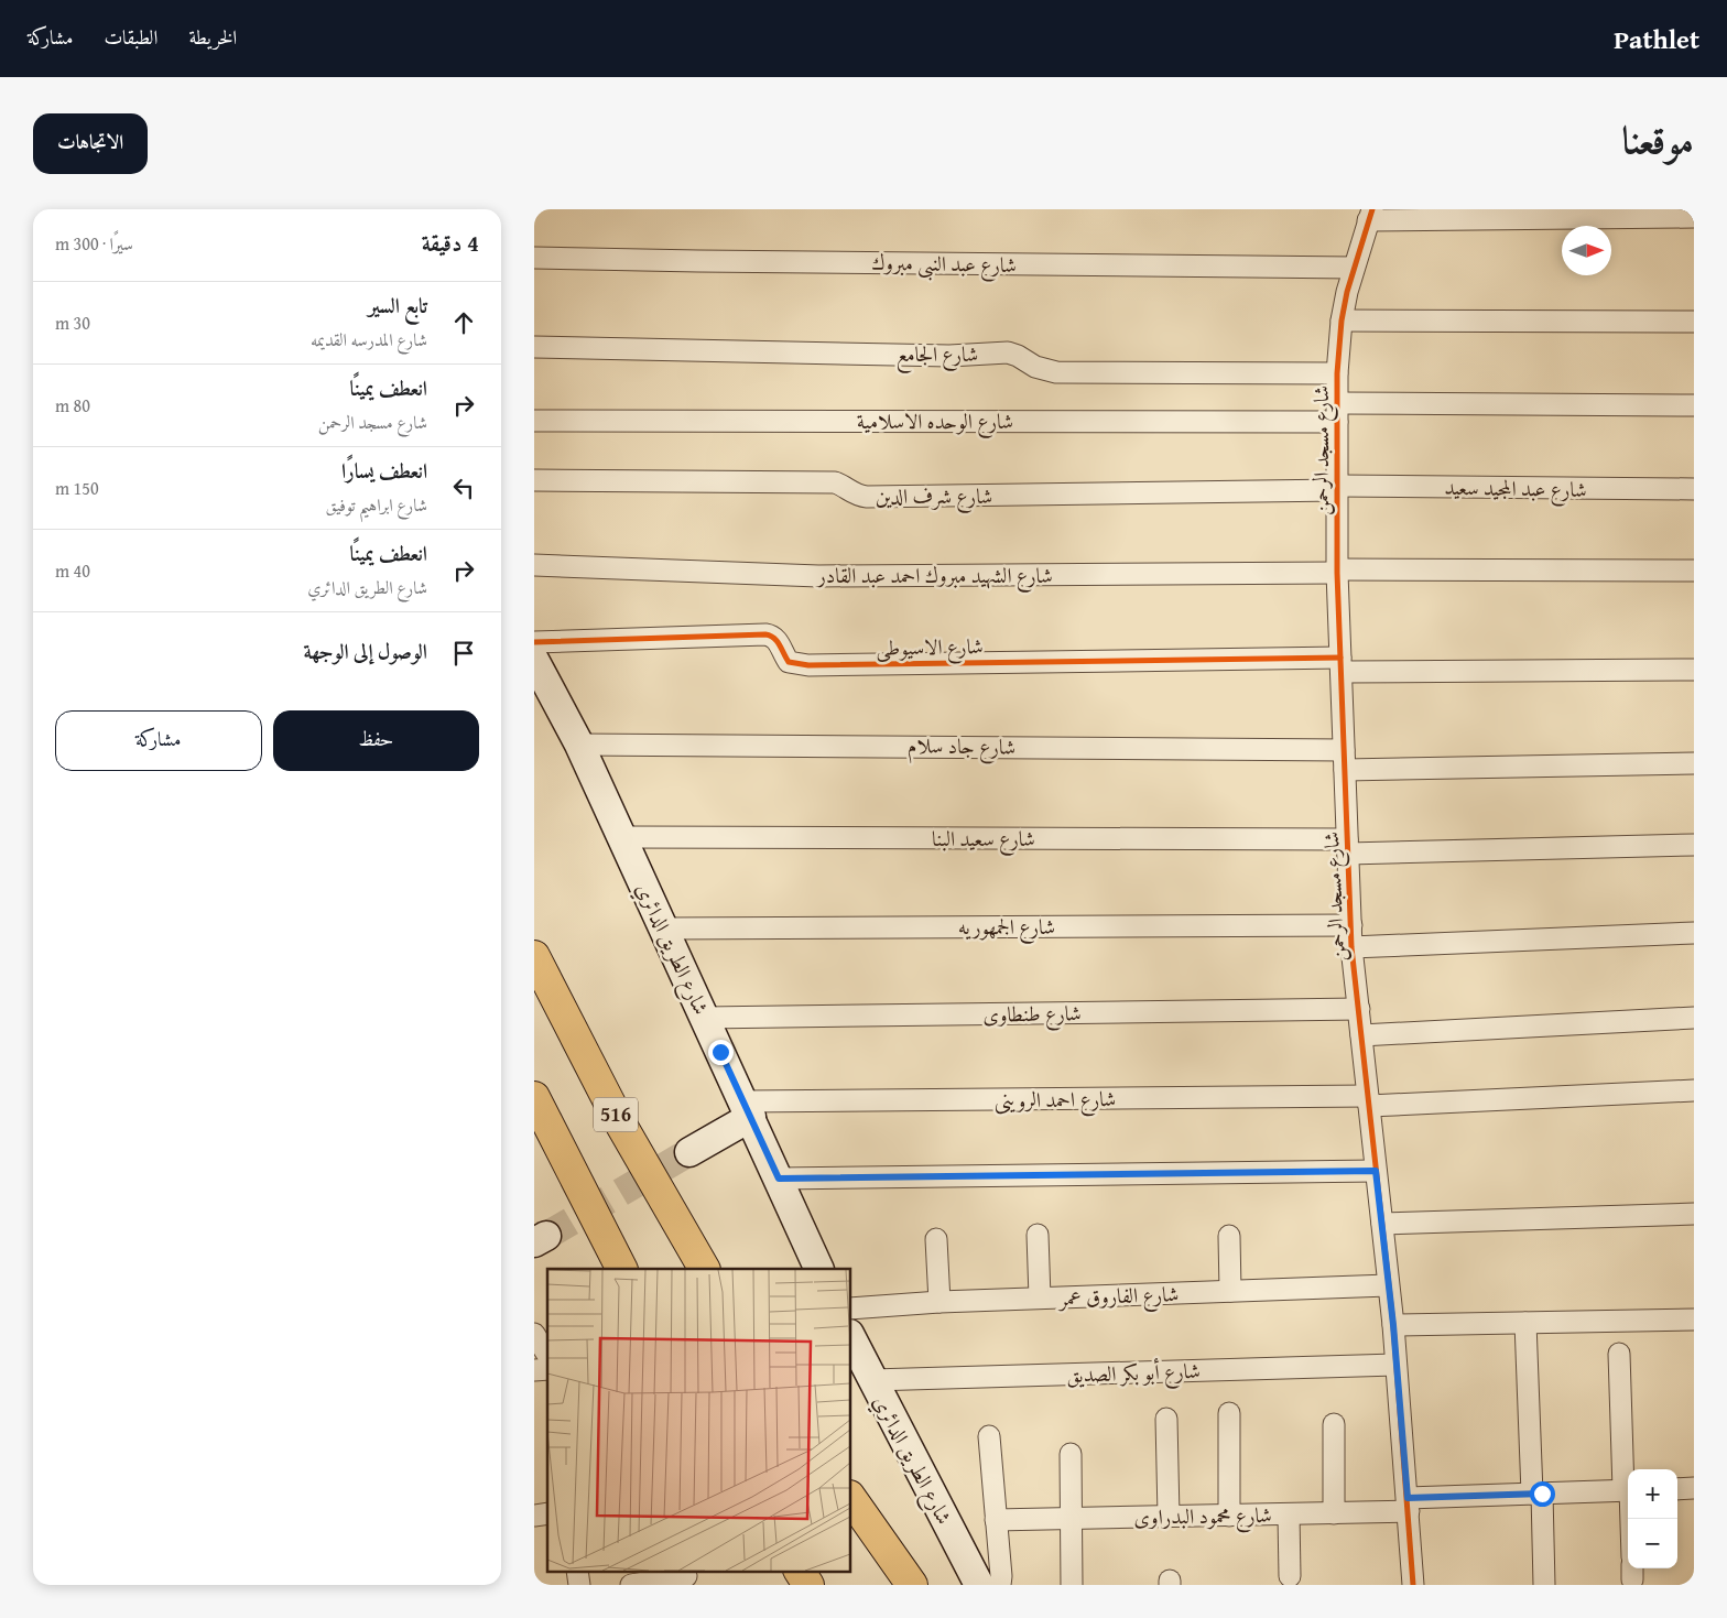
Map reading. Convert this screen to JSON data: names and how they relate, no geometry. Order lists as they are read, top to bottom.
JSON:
{
  "streets": {
    "highway": ["516"],
    "street": [
      "شارع عبد النبى مبروك",
      "شارع الجامع",
      "شارع الوحده الاسلامية",
      "شارع مسجد الرحمن",
      "شارع عبد المجيد سعيد",
      "شارع شرف الدين",
      "شارع الشهيد مبروك احمد عبد القادر",
      "شارع الاسيوطى",
      "شارع جاد سلام",
      "شارع سعيد البنا",
      "شارع الجمهوريه",
      "شارع الطريق الدائري",
      "شارع طنطاوى",
      "شارع احمد الروينى",
      "شارع الفاروق عمر",
      "شارع أبو بكر الصديق",
      "شارع محمود البدراوى"
    ]
  },
  "crossings": [
    ["شارع عبد النبى مبروك", "شارع مسجد الرحمن"],
    ["شارع الجامع", "شارع مسجد الرحمن"],
    ["شارع الوحده الاسلامية", "شارع مسجد الرحمن"],
    ["شارع مسجد الرحمن", "شارع عبد المجيد سعيد"],
    ["شارع مسجد الرحمن", "شارع شرف الدين"],
    ["شارع مسجد الرحمن", "شارع الشهيد مبروك احمد عبد القادر"],
    ["شارع مسجد الرحمن", "شارع الاسيوطى"],
    ["شارع مسجد الرحمن", "شارع جاد سلام"],
    ["شارع مسجد الرحمن", "شارع سعيد البنا"],
    ["شارع مسجد الرحمن", "شارع الجمهوريه"],
    ["شارع مسجد الرحمن", "شارع طنطاوى"],
    ["شارع مسجد الرحمن", "شارع احمد الروينى"],
    ["شارع مسجد الرحمن", "شارع الفاروق عمر"],
    ["شارع مسجد الرحمن", "شارع أبو بكر الصديق"],
    ["شارع مسجد الرحمن", "شارع محمود البدراوى"],
    ["شارع عبد المجيد سعيد", "شارع شرف الدين"],
    ["شارع جاد سلام", "شارع الطريق الدائري"],
    ["شارع سعيد البنا", "شارع الطريق الدائري"],
    ["شارع الجمهوريه", "شارع الطريق الدائري"],
    ["شارع الطريق الدائري", "شارع طنطاوى"],
    ["شارع الطريق الدائري", "شارع احمد الروينى"],
    ["شارع الطريق الدائري", "شارع أبو بكر الصديق"]
  ],
  "north": "right",
  "page": {
    "header": "Pathlet",
    "nav": ["الخريطة", "الطبقات", "مشاركة"],
    "title": "موقعنا",
    "buttons": [
      "الاتجاهات",
      ["حفظ", "مشاركة"]
    ],
    "heading": ["4 دقيقة", "سيرًا · 300 m"],
    "list": [
      ["تابع السير", "شارع المدرسه القديمه", "30 m"],
      ["انعطف يمينًا", "شارع مسجد الرحمن", "80 m"],
      ["انعطف يسارًا", "شارع ابراهيم توفيق", "150 m"],
      ["انعطف يمينًا", "شارع الطريق الدائري", "40 m"],
      "الوصول إلى الوجهة"
    ],
    "map_buttons": ["+", "−"]
  }
}
